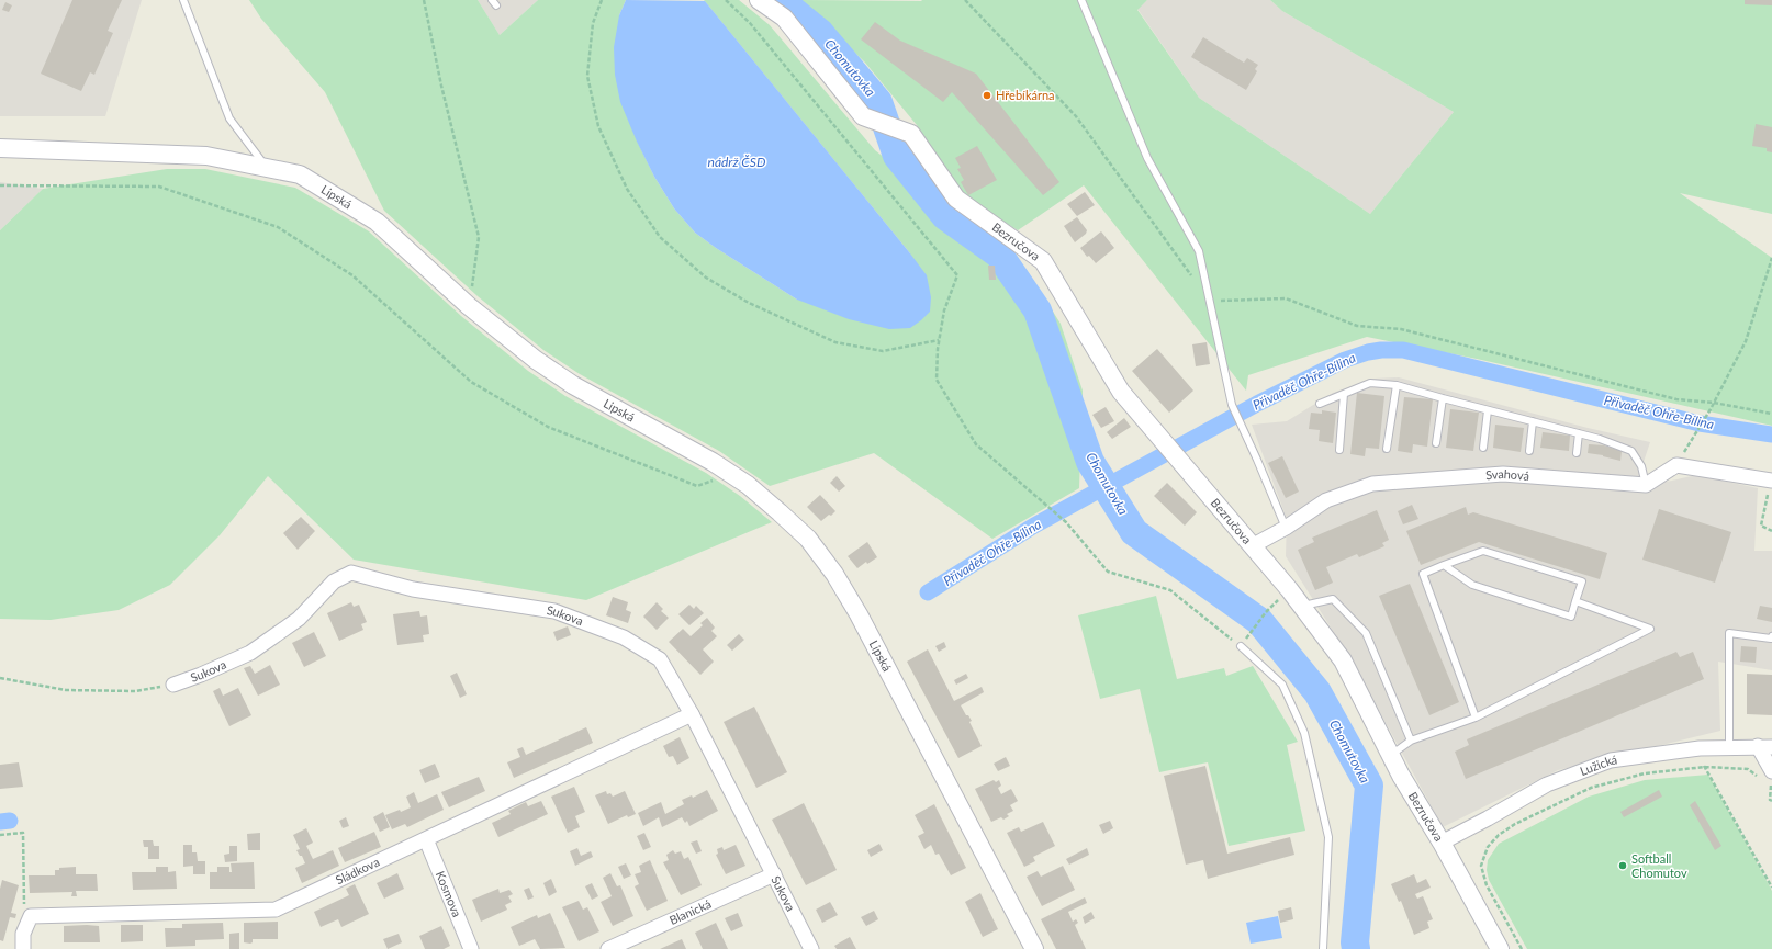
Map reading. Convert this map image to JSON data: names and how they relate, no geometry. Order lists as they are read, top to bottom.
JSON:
{
  "streets": {
    "street": [
      "Lipská",
      "Bezručova",
      "Svahová",
      "Sukova",
      "Lužická",
      "Sládkova",
      "Kosmova",
      "Blanická"
    ]
  },
  "crossings": [
    ["Bezručova", "Svahová"],
    ["Bezručova", "Lužická"],
    ["Sukova", "Sládkova"],
    ["Sukova", "Blanická"],
    ["Sládkova", "Kosmova"]
  ],
  "water": ["Chomutovka", "nádrž ČSD", "Přivaděč Ohře-Bílina"],
  "places": ["Hřebíkárna", "Softball Chomutov"]
}
